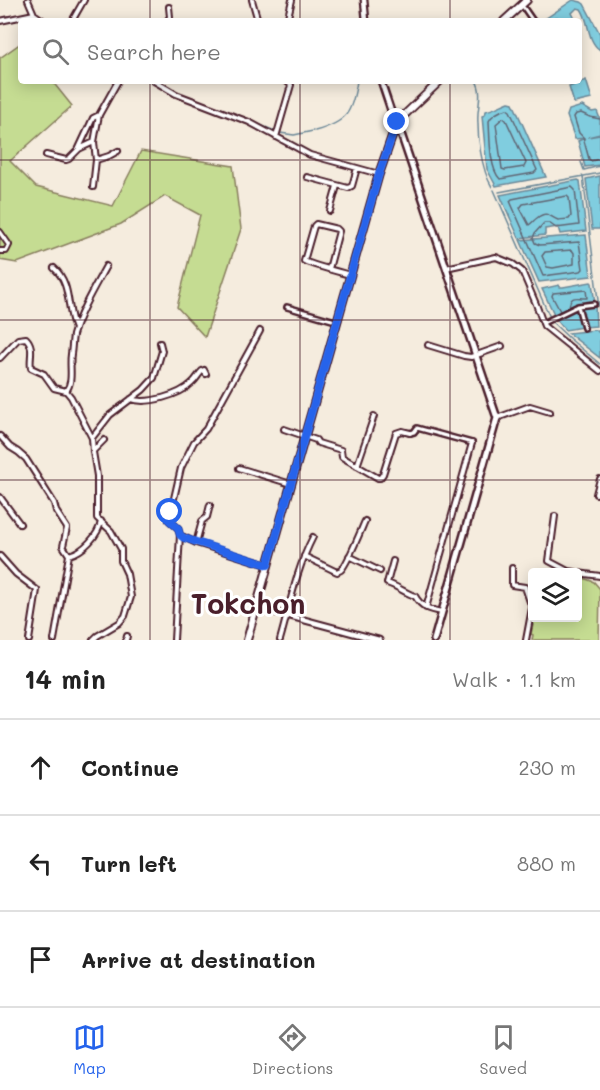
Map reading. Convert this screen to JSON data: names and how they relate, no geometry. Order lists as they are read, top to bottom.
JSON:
{
  "districts": ["Tokchon"],
  "page": {
    "search": "Search here",
    "heading": ["14 min", "Walk · 1.1 km"],
    "list": [
      ["Continue", "230 m"],
      ["Turn left", "880 m"],
      "Arrive at destination"
    ],
    "nav": ["Map", "Directions", "Saved"]
  }
}
